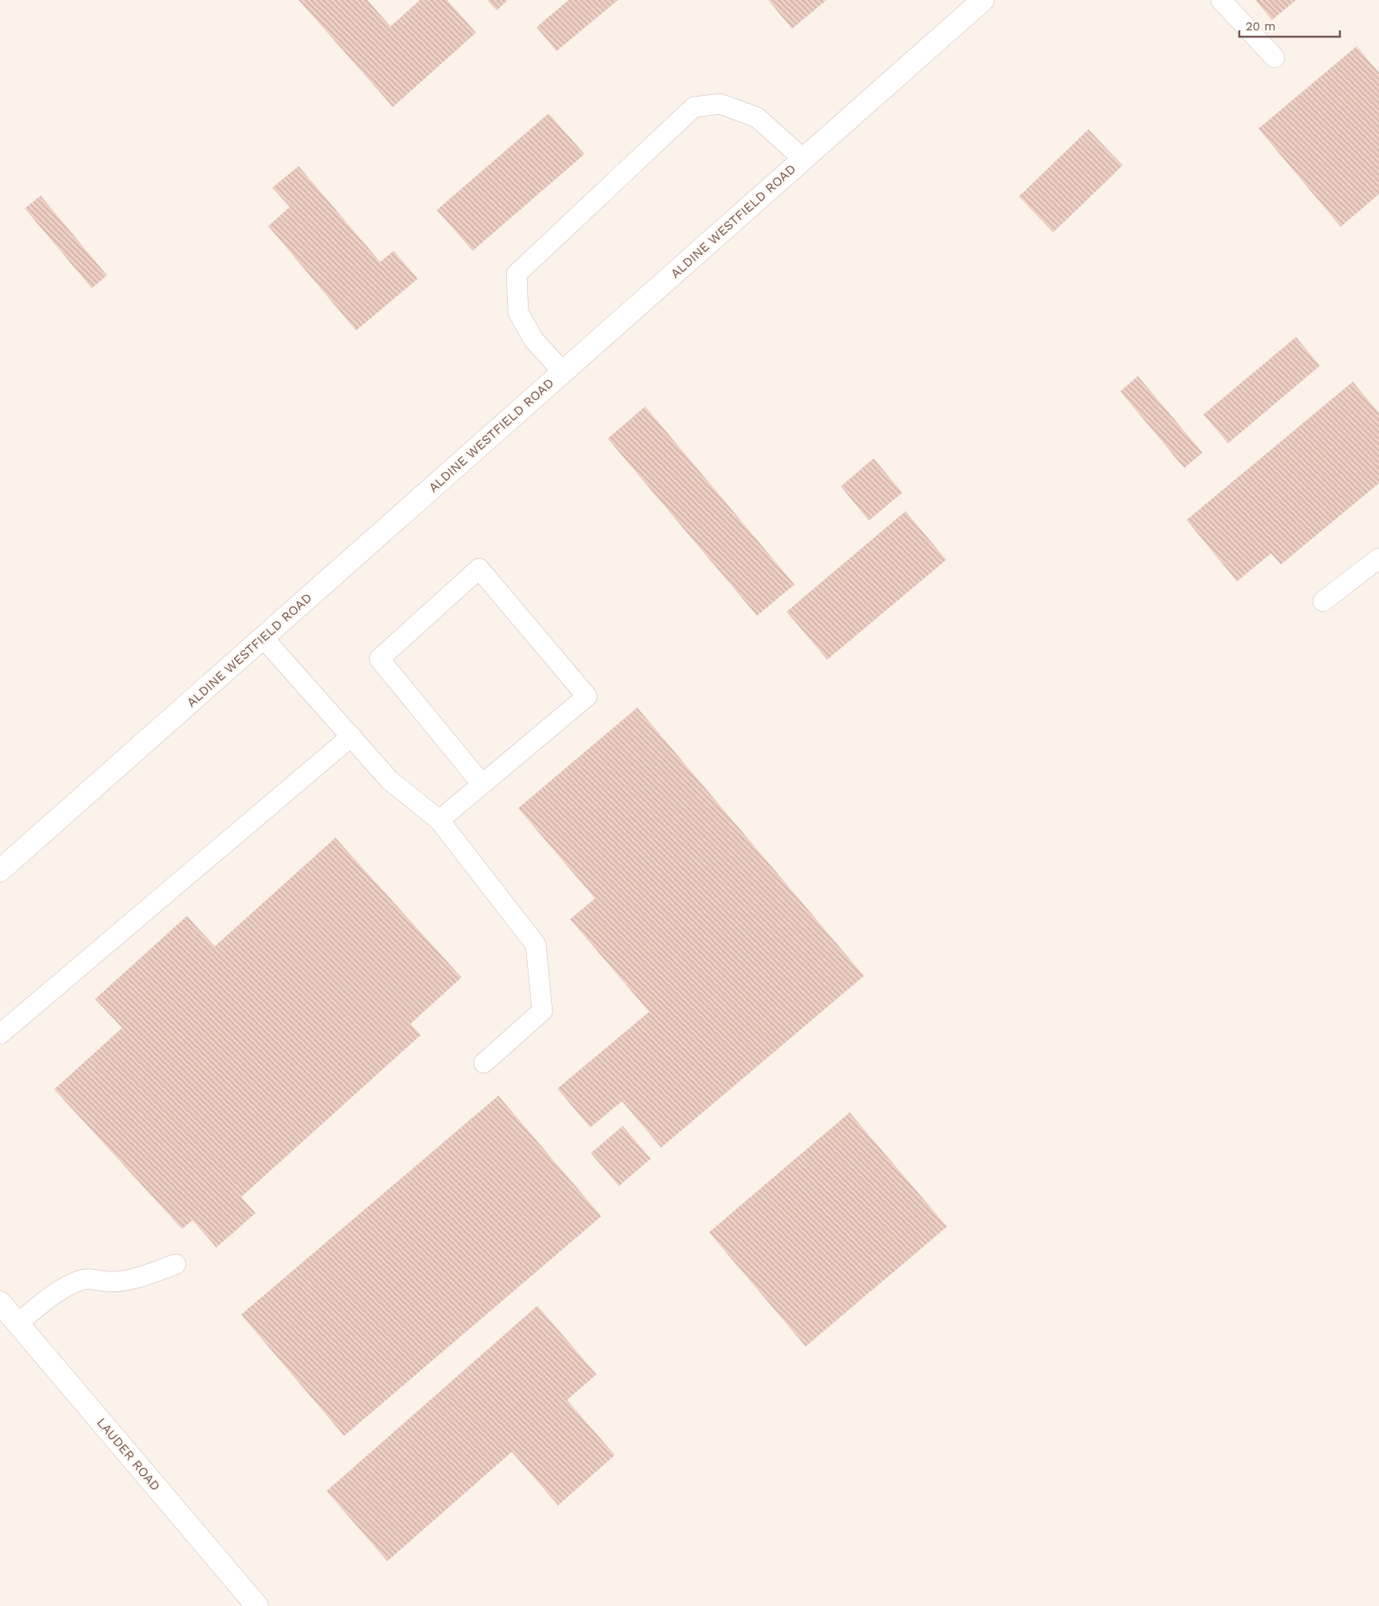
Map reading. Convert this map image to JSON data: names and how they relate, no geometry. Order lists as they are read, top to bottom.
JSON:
{
  "streets": {
    "main road": ["ALDINE WESTFIELD ROAD", "LAUDER ROAD"]
  },
  "scale_bar": "20 m"
}
